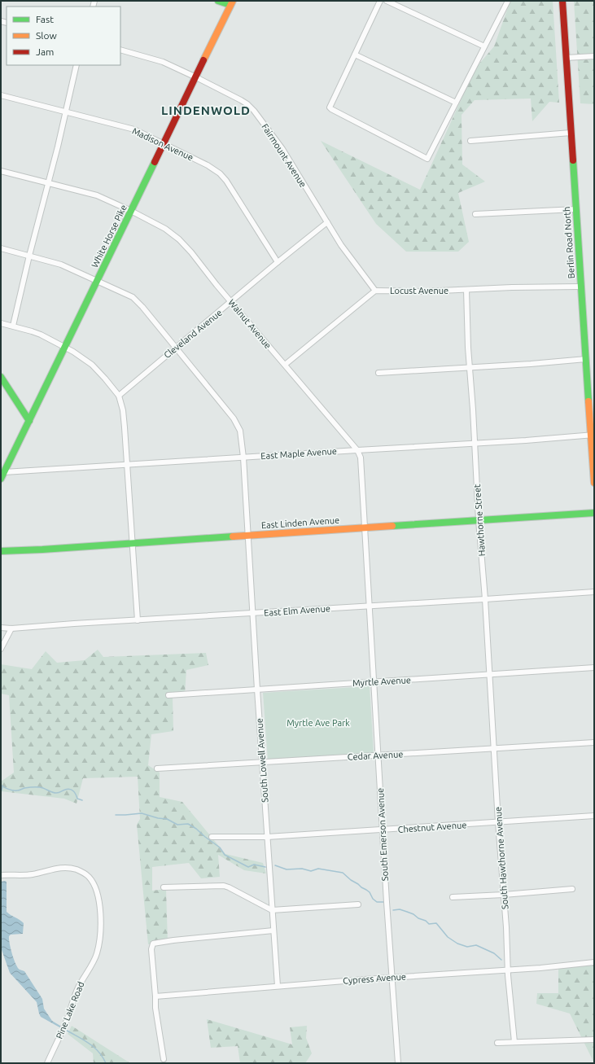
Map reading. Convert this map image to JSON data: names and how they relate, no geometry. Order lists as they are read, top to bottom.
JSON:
{
  "streets": {
    "main road": ["White Horse Pike", "Berlin Road North", "East Linden Avenue"],
    "street": [
      "Madison Avenue",
      "Fairmount Avenue",
      "Locust Avenue",
      "Walnut Avenue",
      "Cleveland Avenue",
      "East Maple Avenue",
      "Hawthorne Street",
      "East Elm Avenue",
      "Myrtle Avenue",
      "Cedar Avenue",
      "South Lowell Avenue",
      "Chestnut Avenue",
      "South Emerson Avenue",
      "South Hawthorne Avenue",
      "Cypress Avenue",
      "Pine Lake Road"
    ]
  },
  "crossings": [
    ["Madison Avenue", "White Horse Pike"],
    ["Madison Avenue", "Cleveland Avenue"],
    ["Fairmount Avenue", "White Horse Pike"],
    ["Fairmount Avenue", "Locust Avenue"],
    ["Fairmount Avenue", "Cleveland Avenue"],
    ["White Horse Pike", "Walnut Avenue"],
    ["White Horse Pike", "East Maple Avenue"],
    ["Berlin Road North", "Locust Avenue"],
    ["Berlin Road North", "East Maple Avenue"],
    ["Locust Avenue", "Hawthorne Street"],
    ["Walnut Avenue", "Cleveland Avenue"],
    ["Walnut Avenue", "East Maple Avenue"],
    ["Walnut Avenue", "South Emerson Avenue"],
    ["Cleveland Avenue", "South Lowell Avenue"],
    ["East Maple Avenue", "Hawthorne Street"],
    ["East Maple Avenue", "South Lowell Avenue"],
    ["East Maple Avenue", "South Emerson Avenue"],
    ["Hawthorne Street", "East Linden Avenue"],
    ["Hawthorne Street", "East Elm Avenue"],
    ["Hawthorne Street", "Myrtle Avenue"],
    ["Hawthorne Street", "South Hawthorne Avenue"],
    ["East Linden Avenue", "South Lowell Avenue"],
    ["East Linden Avenue", "South Emerson Avenue"],
    ["East Elm Avenue", "South Lowell Avenue"],
    ["East Elm Avenue", "South Emerson Avenue"],
    ["Myrtle Avenue", "South Lowell Avenue"],
    ["Myrtle Avenue", "South Emerson Avenue"],
    ["Myrtle Avenue", "South Hawthorne Avenue"],
    ["Cedar Avenue", "South Lowell Avenue"],
    ["Cedar Avenue", "South Emerson Avenue"],
    ["Cedar Avenue", "South Hawthorne Avenue"],
    ["South Lowell Avenue", "Chestnut Avenue"],
    ["South Lowell Avenue", "Cypress Avenue"],
    ["Chestnut Avenue", "South Emerson Avenue"],
    ["Chestnut Avenue", "South Hawthorne Avenue"],
    ["South Emerson Avenue", "Cypress Avenue"],
    ["South Hawthorne Avenue", "Cypress Avenue"]
  ],
  "districts": ["LINDENWOLD"],
  "parks": ["Myrtle Ave Park"],
  "legend": ["Fast", "Slow", "Jam"]
}
